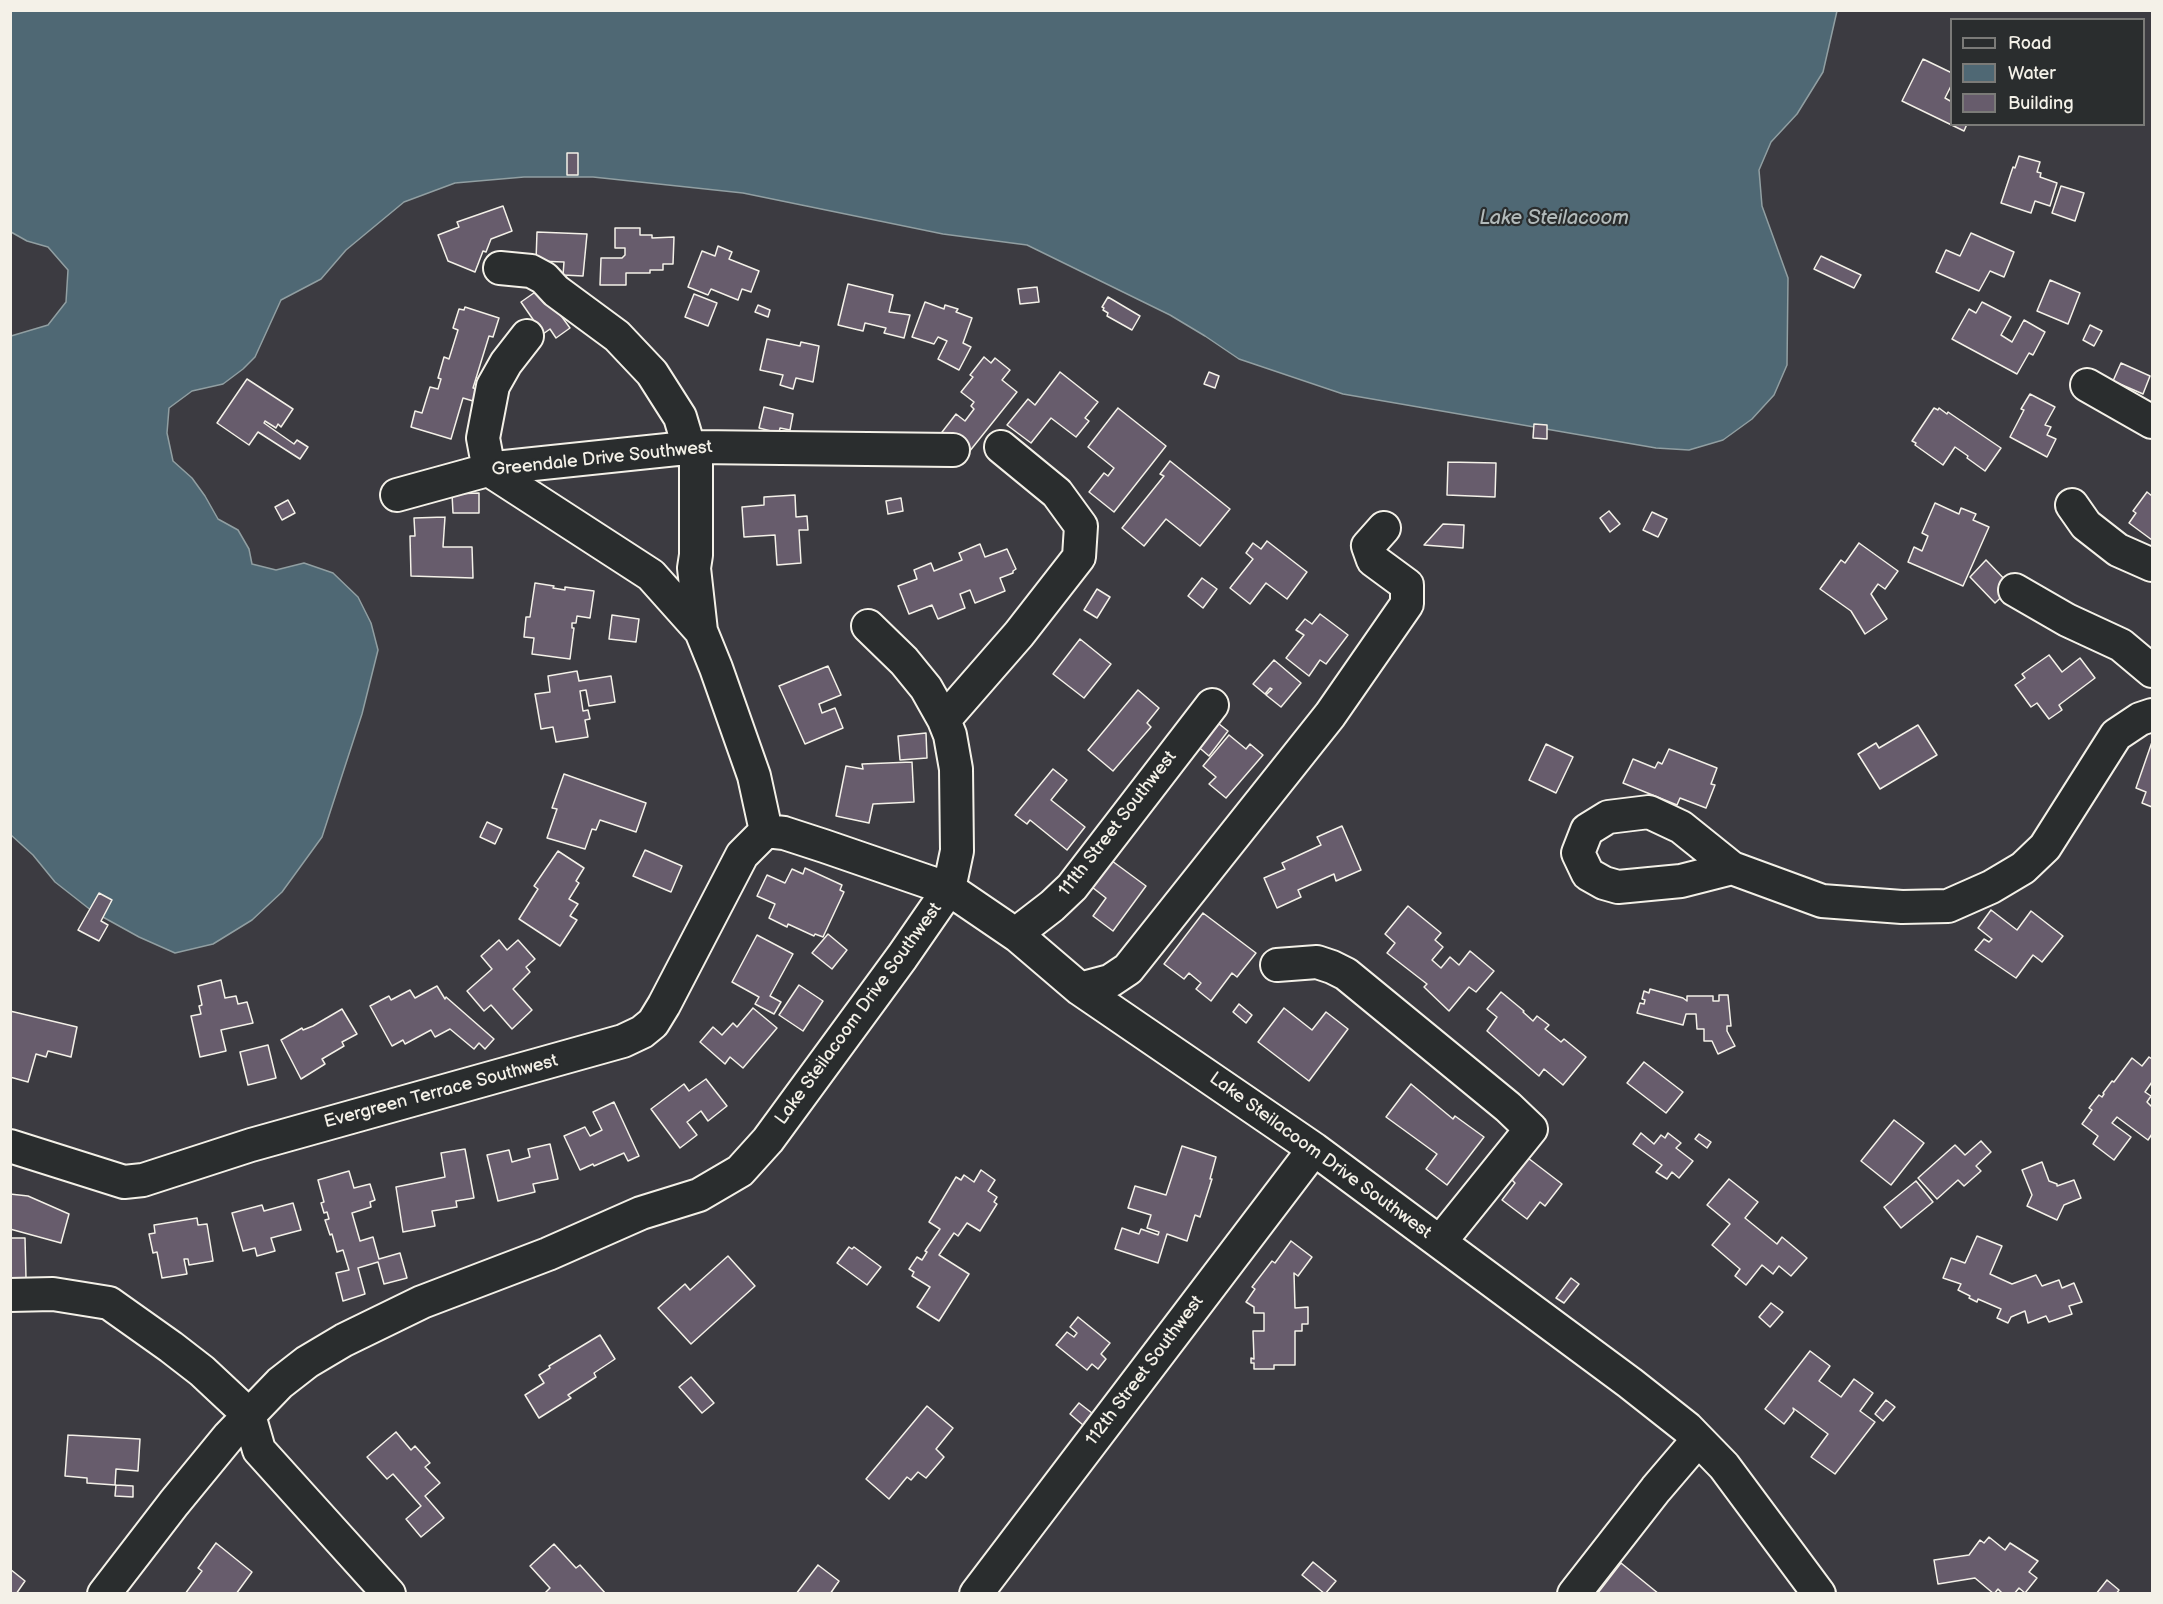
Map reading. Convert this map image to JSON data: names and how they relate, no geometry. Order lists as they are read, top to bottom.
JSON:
{
  "streets": {
    "street": [
      "Greendale Drive Southwest",
      "111th Street Southwest",
      "Lake Steilacoom Drive Southwest",
      "Evergreen Terrace Southwest",
      "112th Street Southwest"
    ]
  },
  "crossings": [
    ["111th Street Southwest", "Lake Steilacoom Drive Southwest"],
    ["Lake Steilacoom Drive Southwest", "112th Street Southwest"]
  ],
  "water": ["Lake Steilacoom"],
  "legend": ["Road", "Water", "Building"]
}
